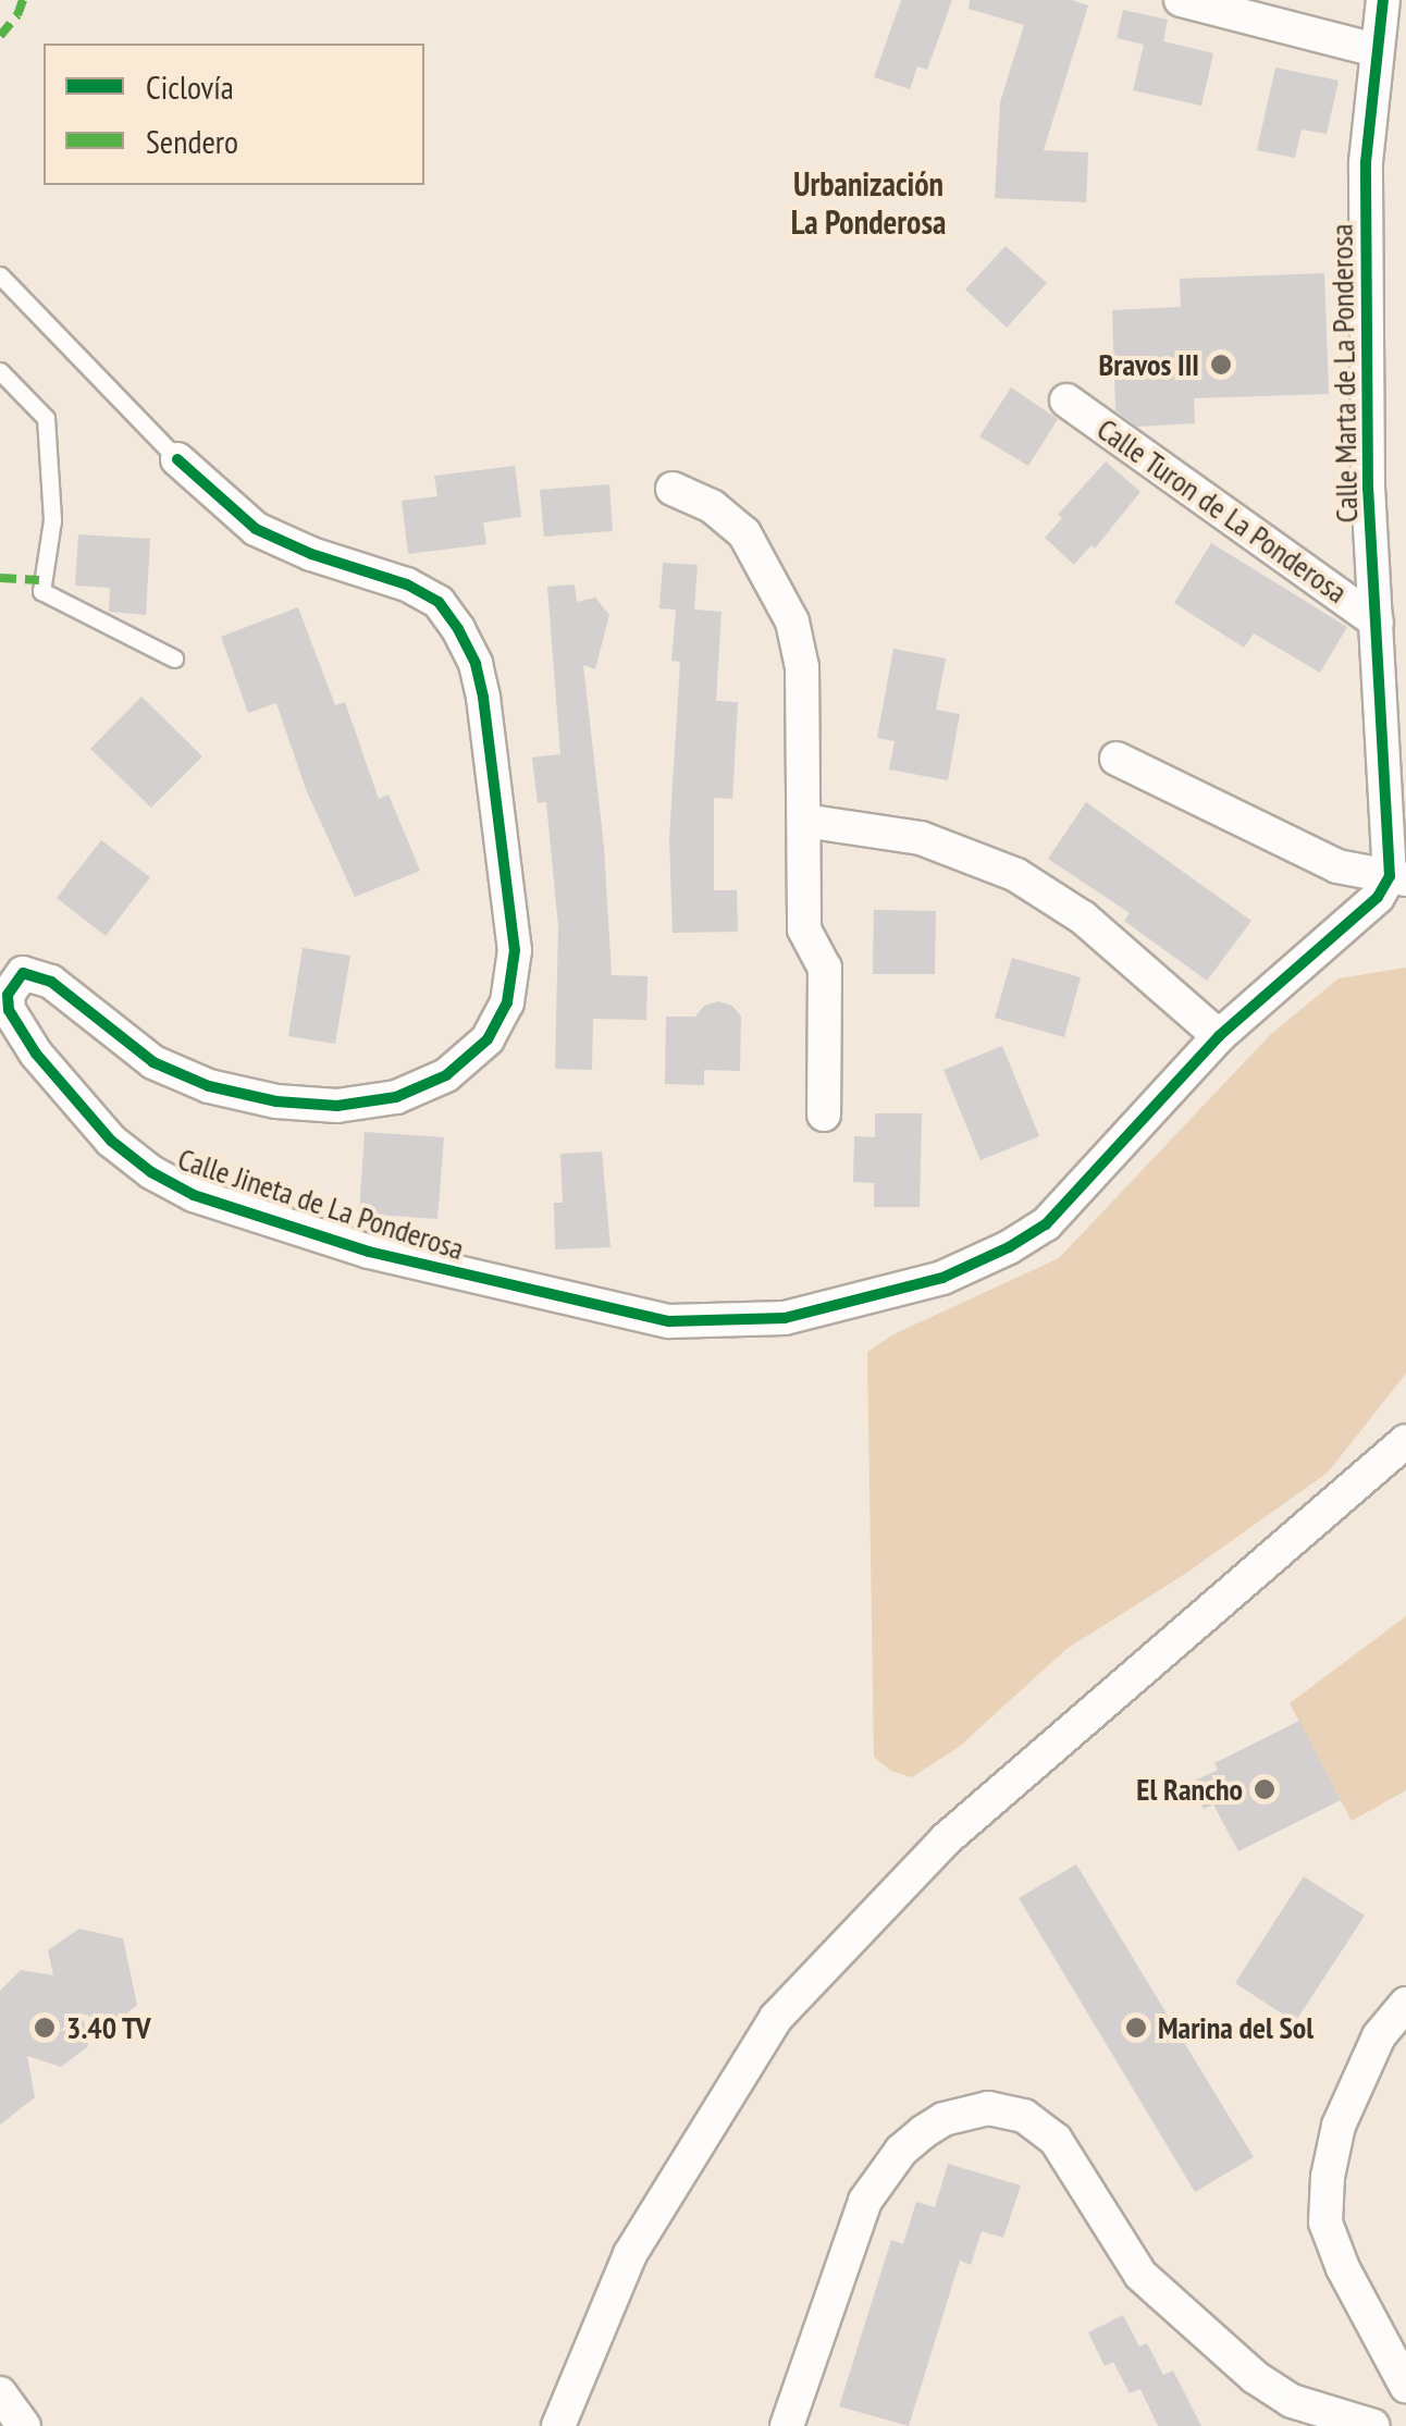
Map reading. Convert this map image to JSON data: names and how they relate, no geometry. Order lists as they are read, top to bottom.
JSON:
{
  "streets": {
    "street": ["Calle Marta de La Ponderosa", "Calle Turon de La Ponderosa", "Calle Jineta de La Ponderosa"]
  },
  "crossings": [
    ["Calle Marta de La Ponderosa", "Calle Turon de La Ponderosa"],
    ["Calle Marta de La Ponderosa", "Calle Jineta de La Ponderosa"]
  ],
  "districts": ["Urbanización La Ponderosa"],
  "places": [
    "Bravos III",
    "El Rancho",
    "3.40 TV",
    "Marina del Sol"
  ],
  "legend": ["Ciclovía", "Sendero"]
}
